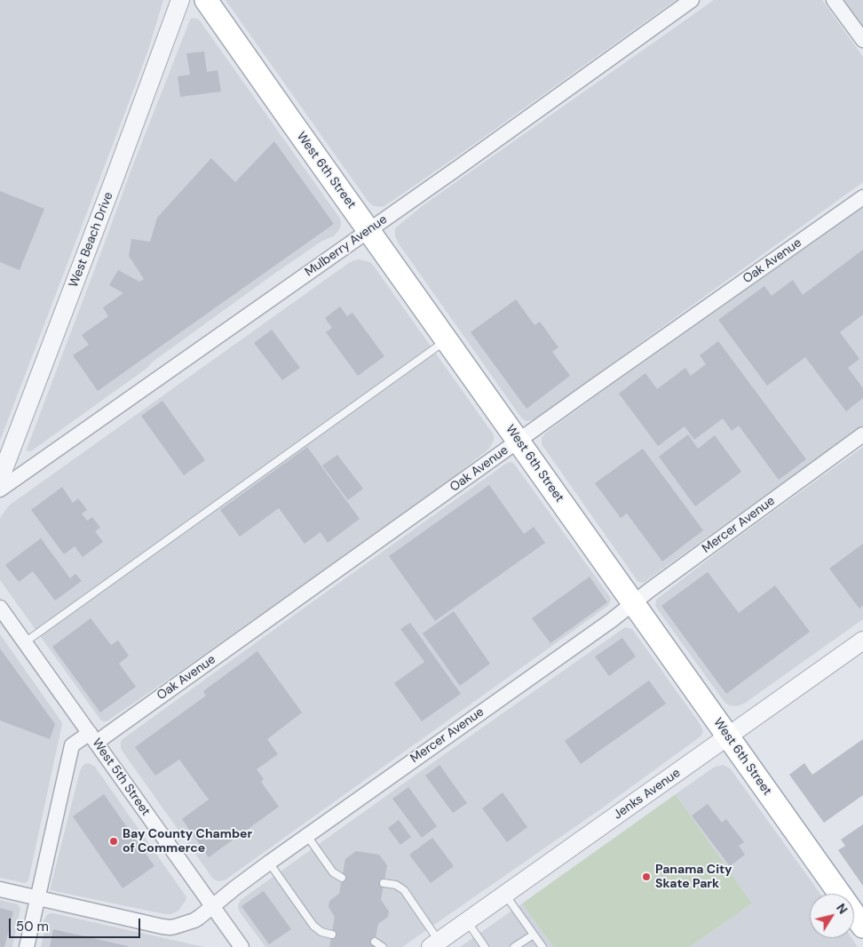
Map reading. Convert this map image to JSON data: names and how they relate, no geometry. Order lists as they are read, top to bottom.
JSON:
{
  "streets": {
    "main road": ["West 6th Street"],
    "street": [
      "West Beach Drive",
      "Mulberry Avenue",
      "Oak Avenue",
      "Mercer Avenue",
      "West 5th Street",
      "Jenks Avenue"
    ]
  },
  "crossings": [
    ["West 6th Street", "Mulberry Avenue"],
    ["West 6th Street", "Oak Avenue"],
    ["West 6th Street", "Mercer Avenue"],
    ["West 6th Street", "Jenks Avenue"],
    ["Oak Avenue", "Mercer Avenue"],
    ["Oak Avenue", "West 5th Street"],
    ["Mercer Avenue", "West 5th Street"]
  ],
  "places": ["Bay County Chamber of Commerce", "Panama City Skate Park"],
  "scale_bar": "50 m",
  "north": "top right"
}
